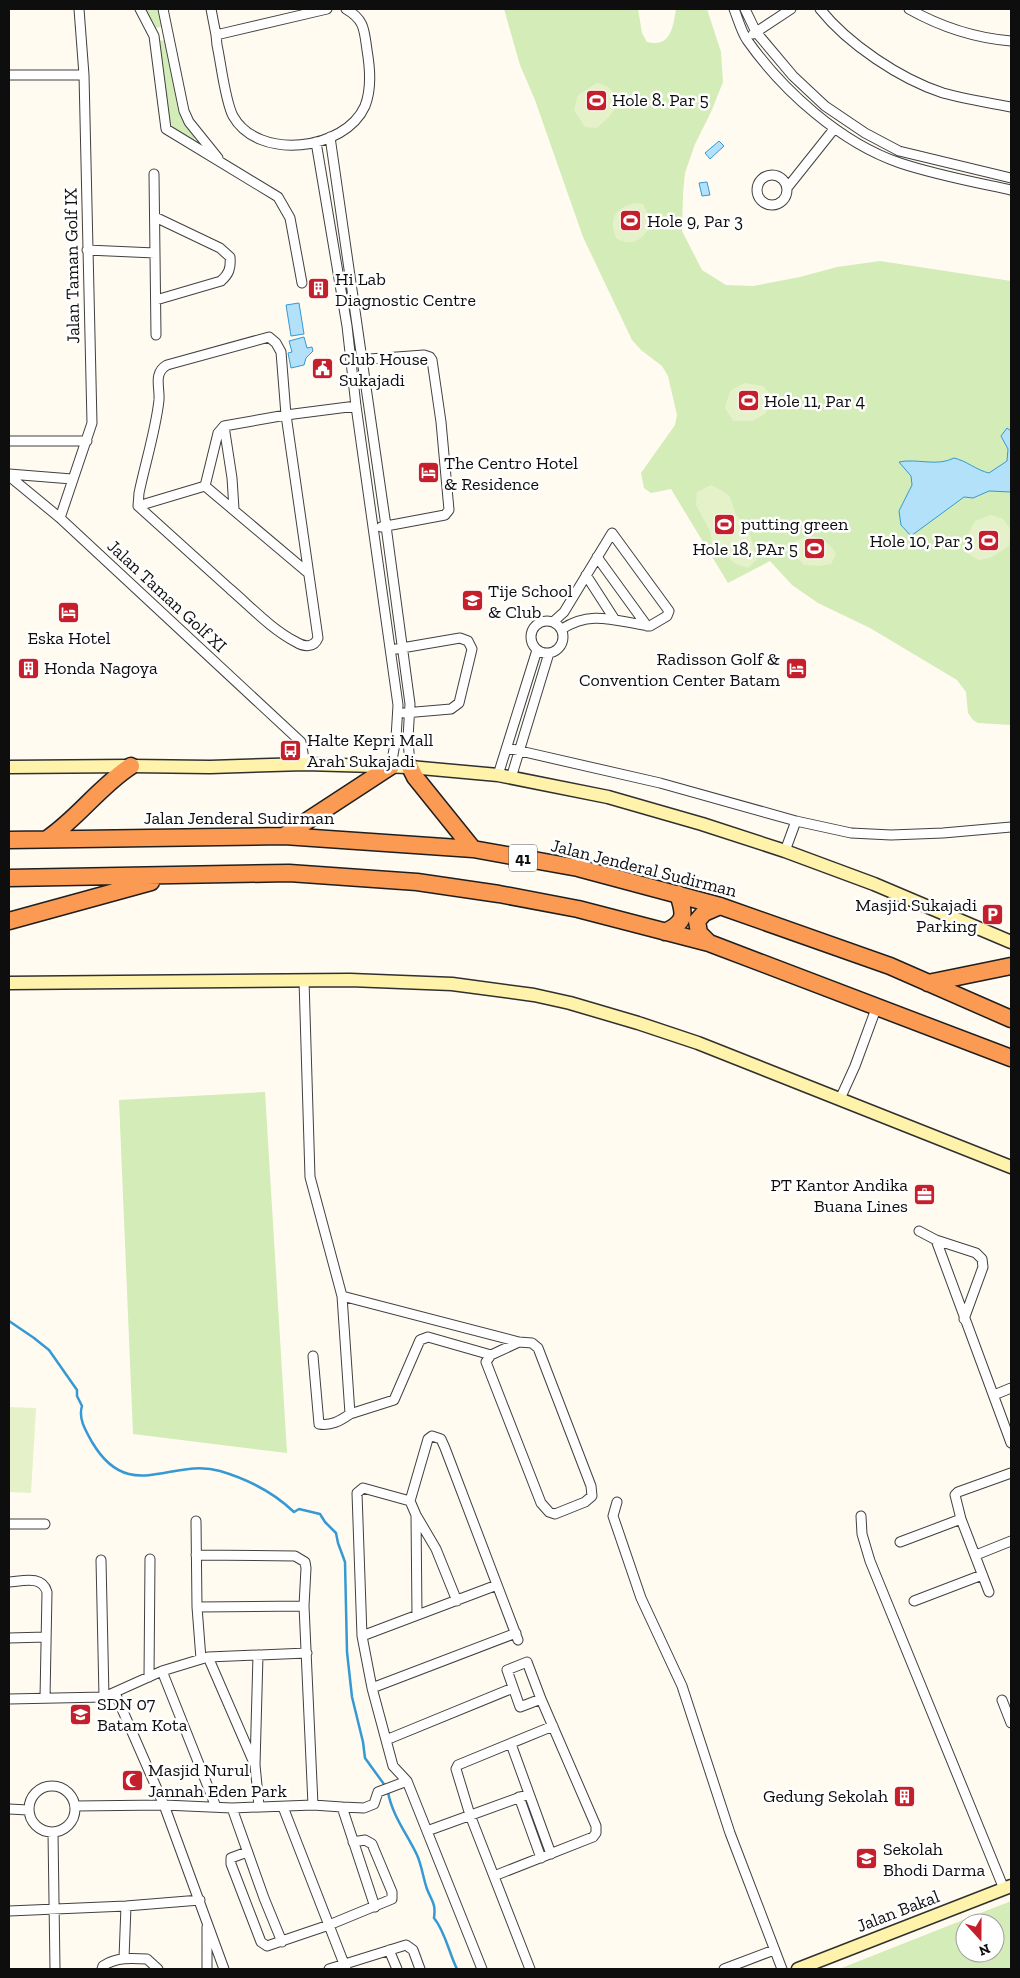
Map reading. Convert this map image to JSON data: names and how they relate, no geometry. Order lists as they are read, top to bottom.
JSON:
{
  "streets": {
    "highway": ["Jalan Jenderal Sudirman", "41"],
    "street": ["Jalan Taman Golf IX", "Jalan Taman Golf XI", "Jalan Bakal"]
  },
  "crossings": [
    ["Jalan Taman Golf IX", "Jalan Taman Golf XI"]
  ],
  "places": {
    "sports": [
      "Hole 8. Par 5",
      "Hole 9, Par 3",
      "Hole 11, Par 4",
      "putting green",
      "Hole 10, Par 3",
      "Hole 18, PAr 5"
    ],
    "building": ["Hi Lab Diagnostic Centre", "Honda Nagoya", "Gedung Sekolah"],
    "public building": ["Club House Sukajadi"],
    "hotel": ["The Centro Hotel & Residence", "Eska Hotel", "Radisson Golf & Convention Center Batam"],
    "school or university": ["Tije School & Club", "SDN 07 Batam Kota", "Sekolah Bhodi Darma"],
    "bus stop": ["Halte Kepri Mall Arah Sukajadi"],
    "parking": ["Masjid Sukajadi Parking"],
    "office": ["PT Kantor Andika Buana Lines"],
    "mosque": ["Masjid Nurul Jannah Eden Park"]
  },
  "north": "bottom"
}
